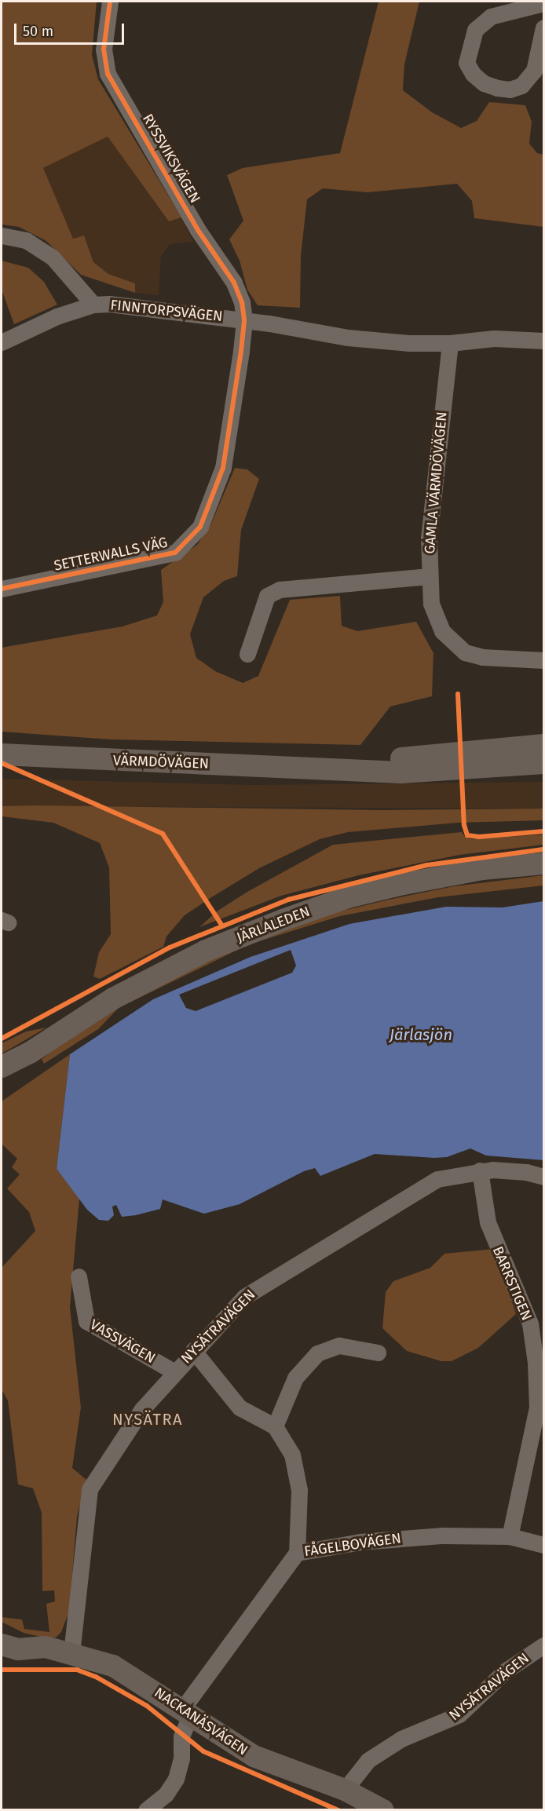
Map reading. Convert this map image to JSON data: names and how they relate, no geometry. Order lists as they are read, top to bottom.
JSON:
{
  "streets": {
    "main road": ["VÄRMDÖVÄGEN", "JÄRLALEDEN", "NACKANÄSVÄGEN"],
    "street": [
      "RYSSVIKSVÄGEN",
      "FINNTORPSVÄGEN",
      "GAMLA VÄRMDÖVÄGEN",
      "SETTERWALLS VÄG",
      "BARRSTIGEN",
      "NYSÄTRAVÄGEN",
      "VASSVÄGEN",
      "FÅGELBOVÄGEN"
    ]
  },
  "crossings": [
    ["RYSSVIKSVÄGEN", "FINNTORPSVÄGEN"],
    ["RYSSVIKSVÄGEN", "SETTERWALLS VÄG"],
    ["FINNTORPSVÄGEN", "GAMLA VÄRMDÖVÄGEN"],
    ["FINNTORPSVÄGEN", "SETTERWALLS VÄG"],
    ["BARRSTIGEN", "NYSÄTRAVÄGEN"],
    ["BARRSTIGEN", "FÅGELBOVÄGEN"],
    ["NYSÄTRAVÄGEN", "VASSVÄGEN"],
    ["NYSÄTRAVÄGEN", "NACKANÄSVÄGEN"],
    ["FÅGELBOVÄGEN", "NACKANÄSVÄGEN"]
  ],
  "districts": ["NYSÄTRA"],
  "water": ["Järlasjön"],
  "scale_bar": "50 m"
}
